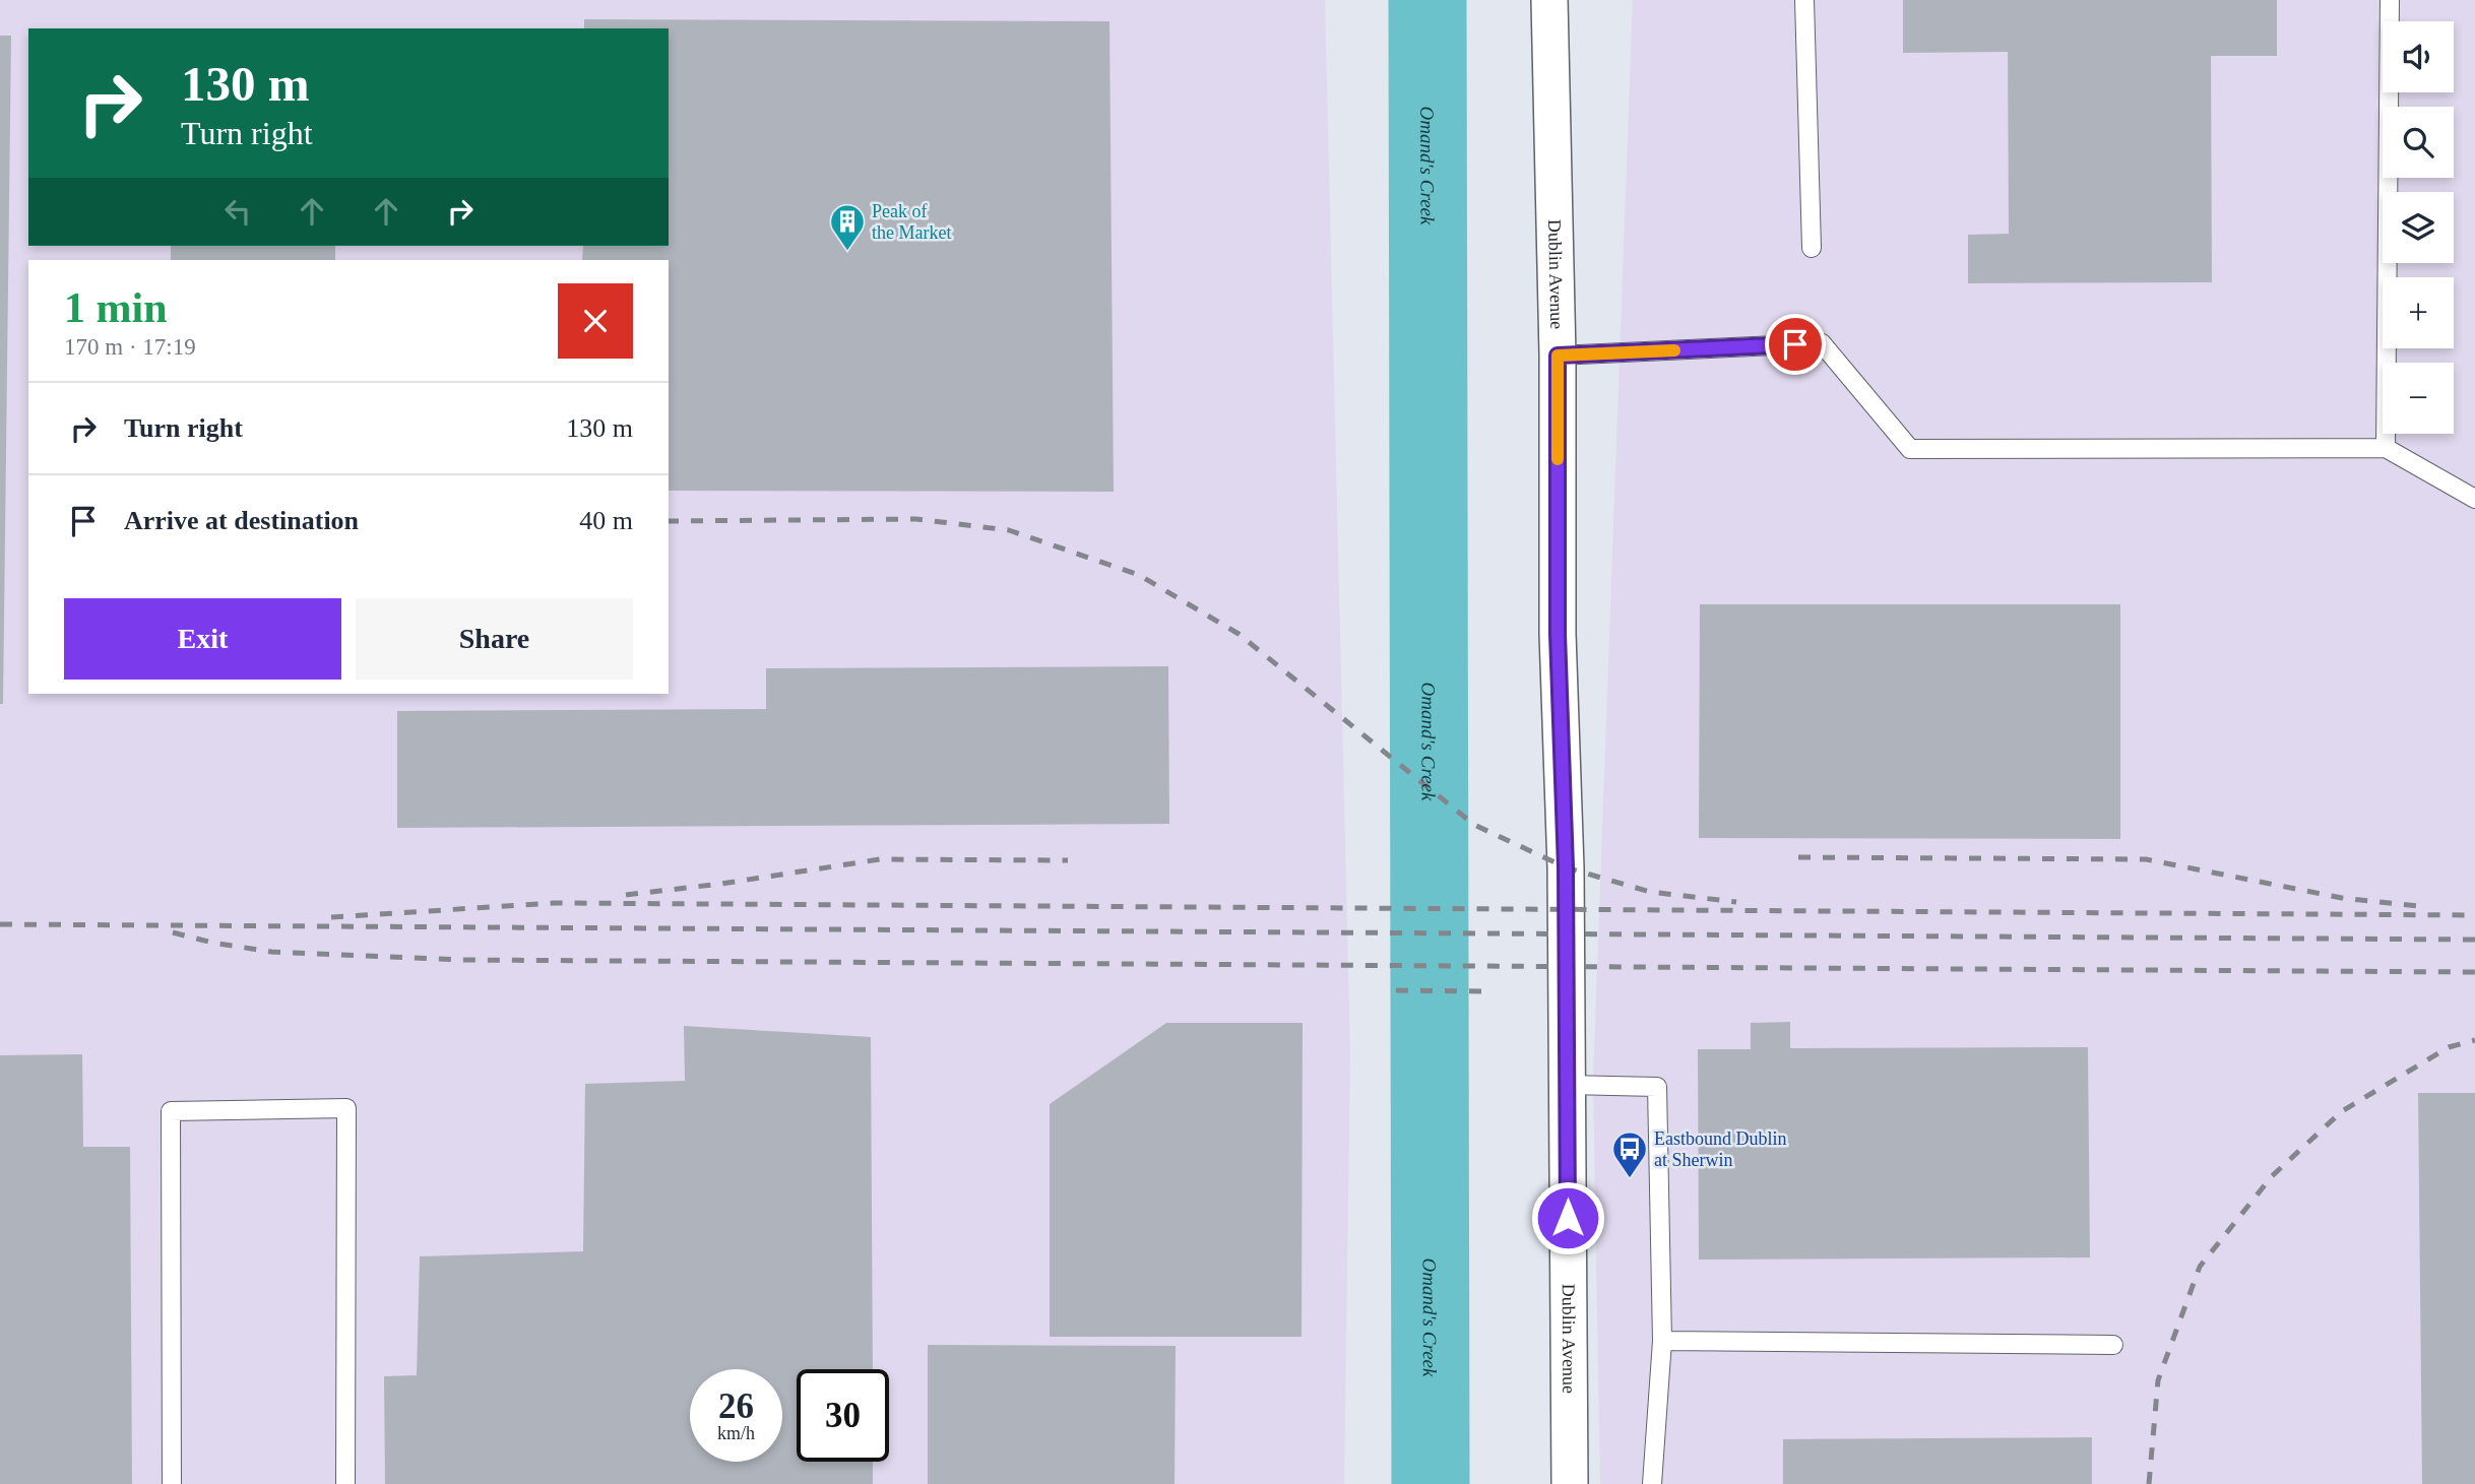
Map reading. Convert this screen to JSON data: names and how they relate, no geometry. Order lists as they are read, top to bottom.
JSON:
{
  "streets": {
    "street": ["Dublin Avenue"]
  },
  "water": ["Omand's Creek"],
  "places": {
    "building": ["Peak of the Market"],
    "bus stop": ["Eastbound Dublin at Sherwin"]
  },
  "page": {
    "map_buttons": ["+", "−"],
    "turn": ["130 m", "Turn right"],
    "heading": ["1 min", "170 m · 17:19"],
    "list": [
      {
        "name": "Turn right",
        "value": "130 m"
      },
      {
        "name": "Arrive at destination",
        "value": "40 m"
      }
    ],
    "buttons": ["Exit", "Share"],
    "speed": "26 km/h",
    "limit": "30"
  }
}
